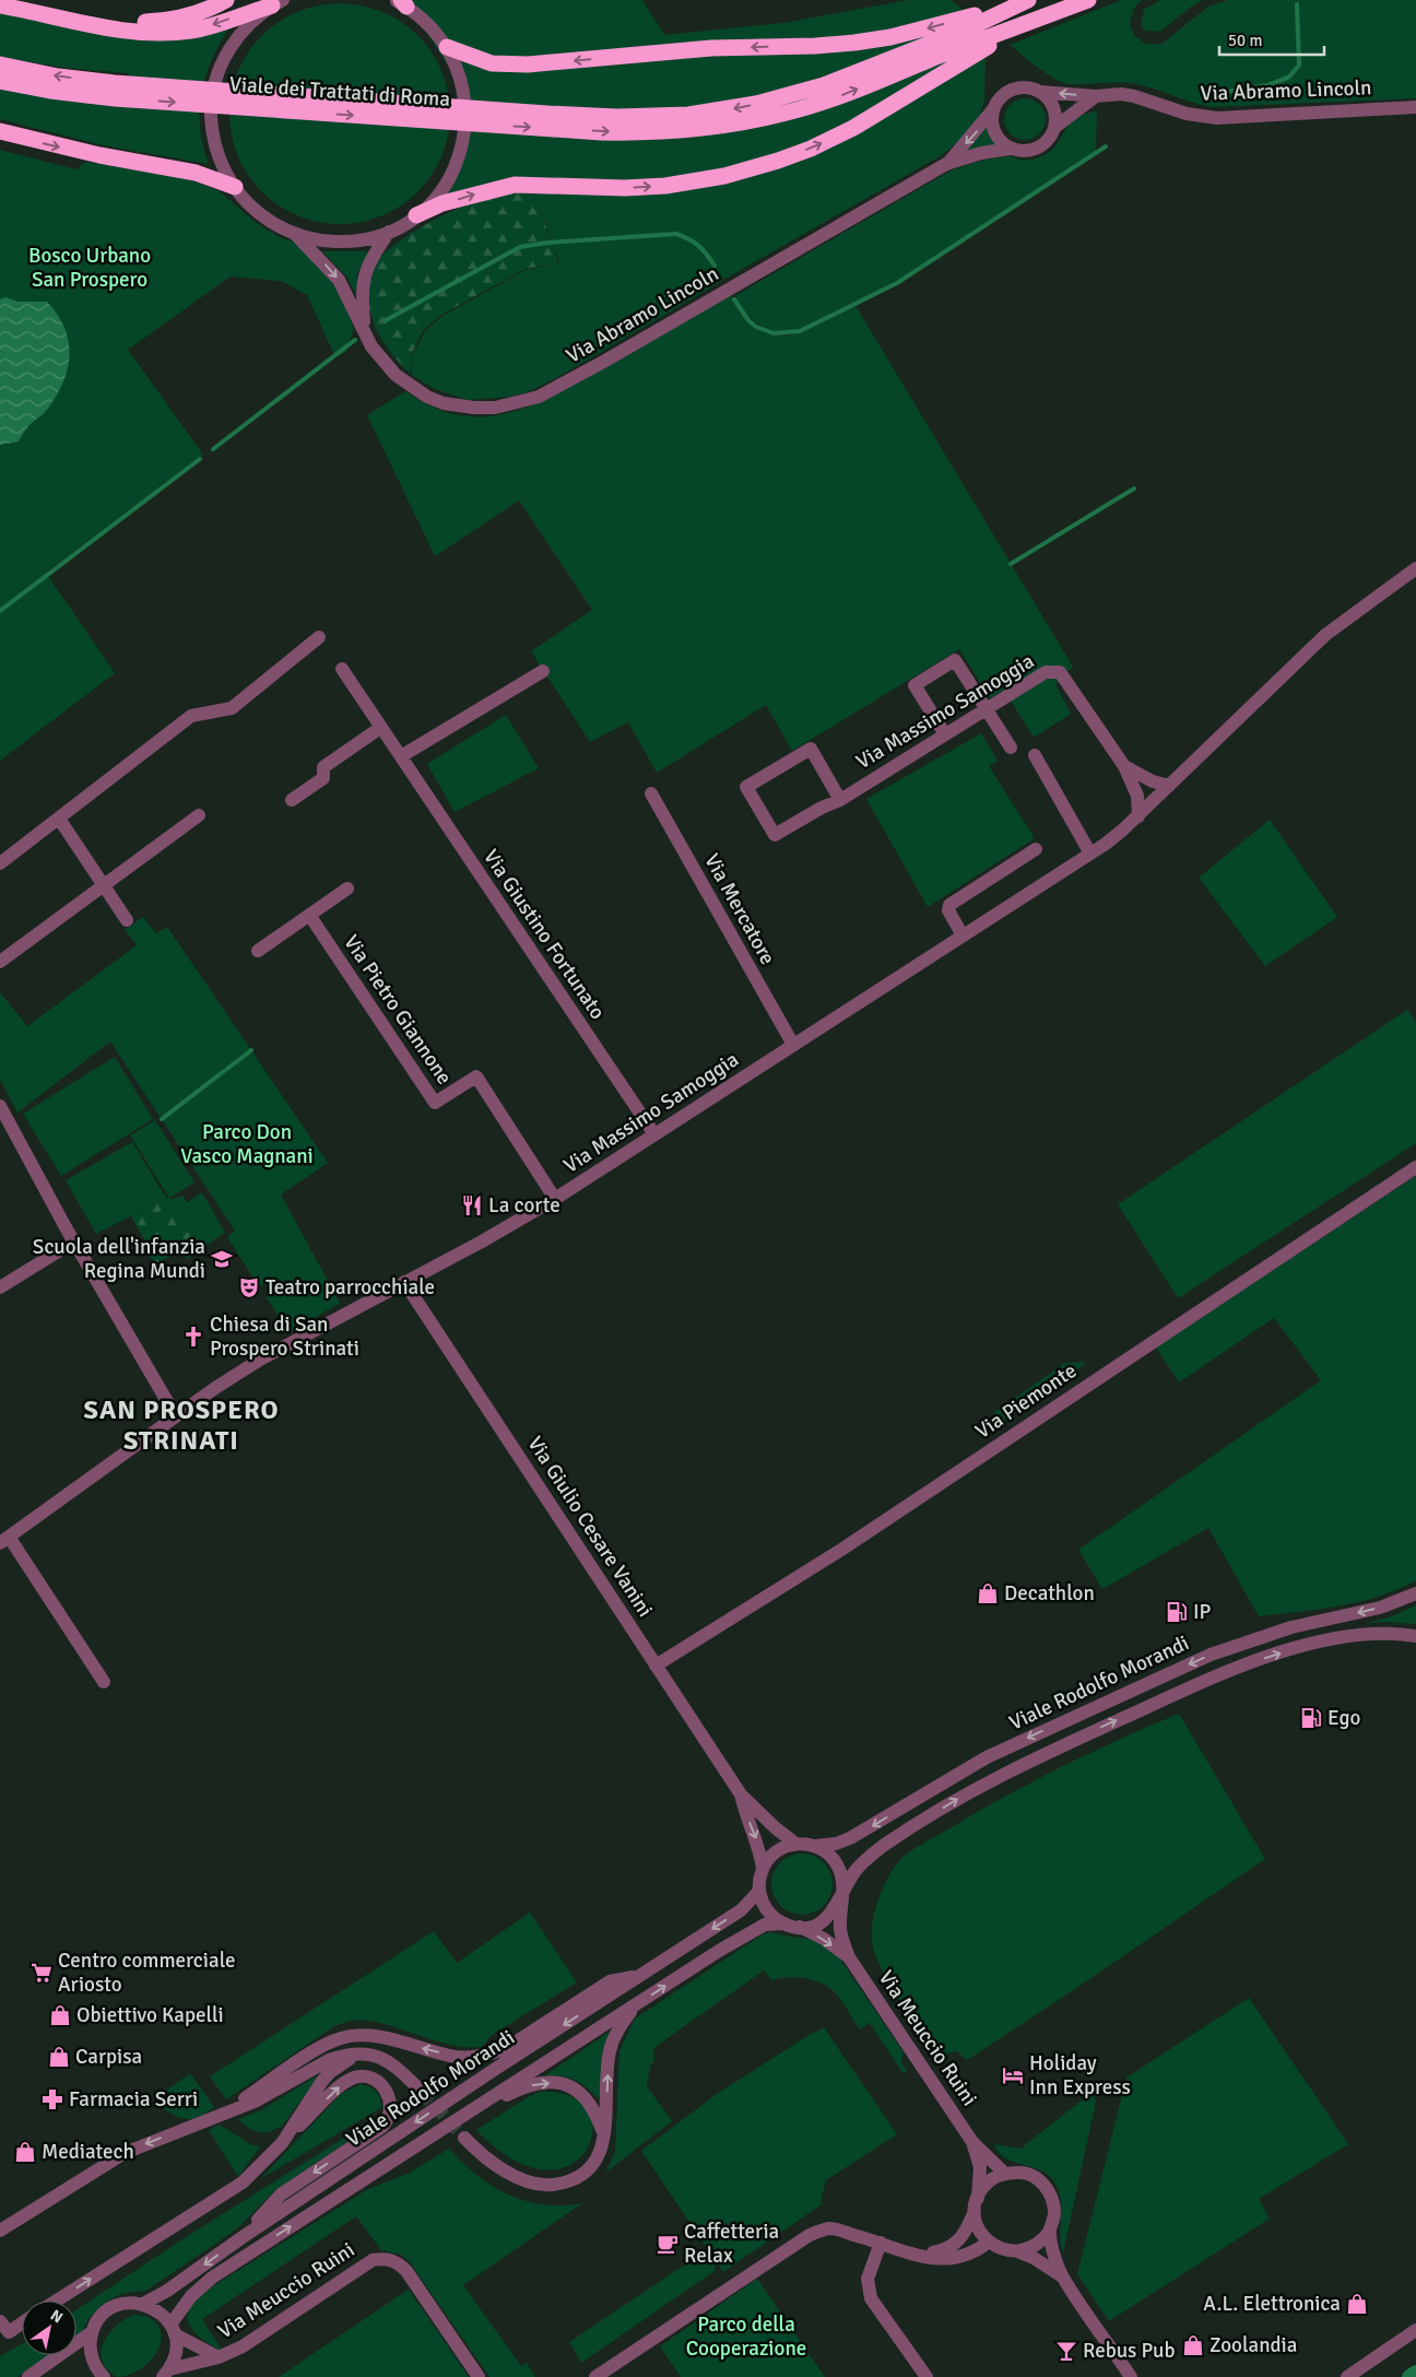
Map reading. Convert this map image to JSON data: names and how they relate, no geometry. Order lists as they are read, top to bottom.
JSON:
{
  "streets": {
    "highway": ["Viale dei Trattati di Roma"],
    "street": [
      "Via Abramo Lincoln",
      "Via Massimo Samoggia",
      "Via Mercatore",
      "Via Giustino Fortunato",
      "Via Pietro Giannone",
      "Via Piemonte",
      "Via Giulio Cesare Vanini",
      "Viale Rodolfo Morandi",
      "Via Meuccio Ruini"
    ]
  },
  "crossings": [
    ["Via Abramo Lincoln", "Viale dei Trattati di Roma"],
    ["Via Massimo Samoggia", "Via Mercatore"],
    ["Via Massimo Samoggia", "Via Giustino Fortunato"],
    ["Via Massimo Samoggia", "Via Pietro Giannone"],
    ["Via Massimo Samoggia", "Via Giulio Cesare Vanini"],
    ["Via Piemonte", "Via Giulio Cesare Vanini"],
    ["Via Giulio Cesare Vanini", "Viale Rodolfo Morandi"],
    ["Via Giulio Cesare Vanini", "Via Meuccio Ruini"],
    ["Viale Rodolfo Morandi", "Via Meuccio Ruini"]
  ],
  "districts": ["SAN PROSPERO STRINATI"],
  "parks": ["Bosco Urbano San Prospero", "Parco Don Vasco Magnani", "Parco della Cooperazione"],
  "places": {
    "restaurant": ["La corte"],
    "school or university": ["Scuola dell'infanzia Regina Mundi"],
    "theatre": ["Teatro parrocchiale"],
    "church": ["Chiesa di San Prospero Strinati"],
    "shop": [
      "Decathlon",
      "Obiettivo Kapelli",
      "Carpisa",
      "Mediatech",
      "A.L. Elettronica",
      "Zoolandia"
    ],
    "fuel station": ["IP", "Ego"],
    "supermarket": ["Centro commerciale Ariosto"],
    "hotel": ["Holiday Inn Express"],
    "pharmacy": ["Farmacia Serri"],
    "cafe": ["Caffetteria Relax"],
    "bar": ["Rebus Pub"]
  },
  "scale_bar": "50 m",
  "north": "top right"
}
